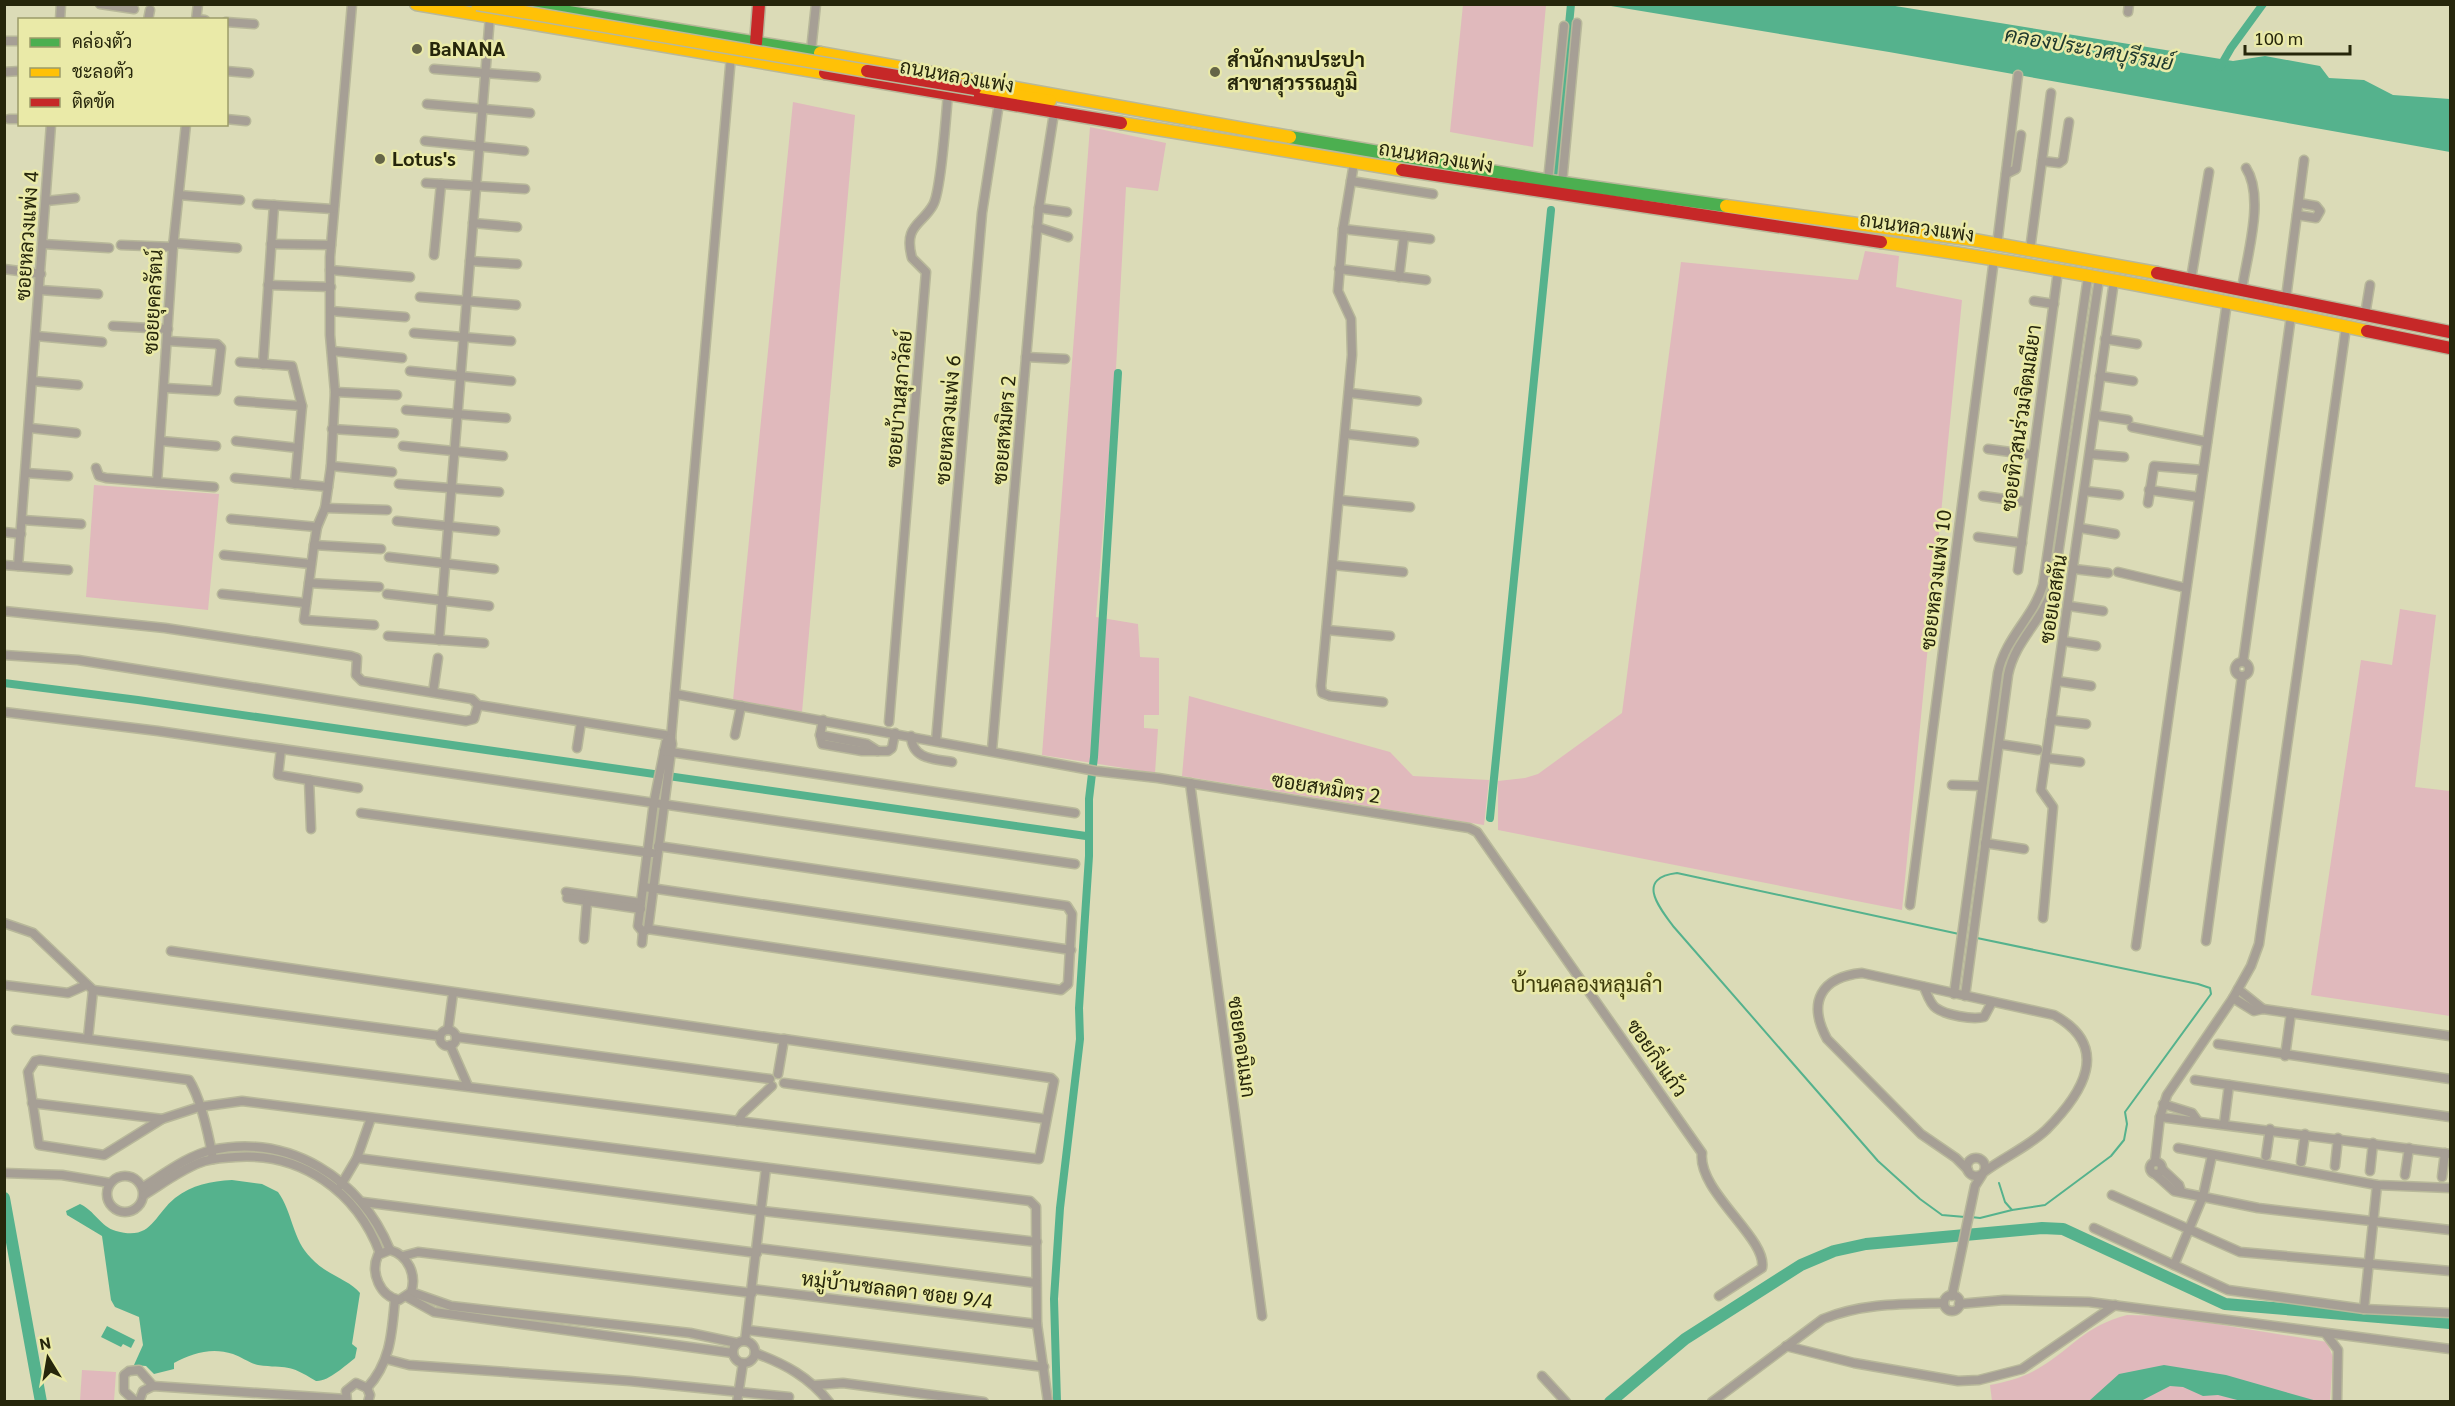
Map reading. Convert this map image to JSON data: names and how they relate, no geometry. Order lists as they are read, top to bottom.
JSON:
{
  "streets": {
    "main road": ["ถนนหลวงแพ่ง"],
    "street": [
      "ซอยหลวงแพ่ง 4",
      "ซอยยุคลรัตน์",
      "ซอยบ้านสุภาวัลย์",
      "ซอยทิวสนร่วมจิตมณียา",
      "ซอยหลวงแพ่ง 6",
      "ซอยสหมิตร 2",
      "ซอยหลวงแพ่ง 10",
      "ซอยเอสตัน",
      "ซอยคอนิเมก",
      "ซอยกิ่งแก้ว",
      "หมู่บ้านชลลดา ซอย 9/4"
    ]
  },
  "crossings": [
    ["ถนนหลวงแพ่ง", "ซอยบ้านสุภาวัลย์"],
    ["ถนนหลวงแพ่ง", "ซอยทิวสนร่วมจิตมณียา"],
    ["ถนนหลวงแพ่ง", "ซอยหลวงแพ่ง 6"],
    ["ถนนหลวงแพ่ง", "ซอยสหมิตร 2"],
    ["ถนนหลวงแพ่ง", "ซอยหลวงแพ่ง 10"],
    ["ถนนหลวงแพ่ง", "ซอยเอสตัน"],
    ["ซอยหลวงแพ่ง 6", "ซอยสหมิตร 2"],
    ["ซอยสหมิตร 2", "ซอยคอนิเมก"],
    ["ซอยสหมิตร 2", "ซอยกิ่งแก้ว"]
  ],
  "districts": ["บ้านคลองหลุมลำ"],
  "water": ["คลองประเวศบุรีรมย์"],
  "places": ["BaNANA", "สำนักงานประปา สาขาสุวรรณภูมิ", "Lotus's"],
  "legend": ["คล่องตัว", "ชะลอตัว", "ติดขัด"],
  "scale_bar": "100 m",
  "north": "top"
}
